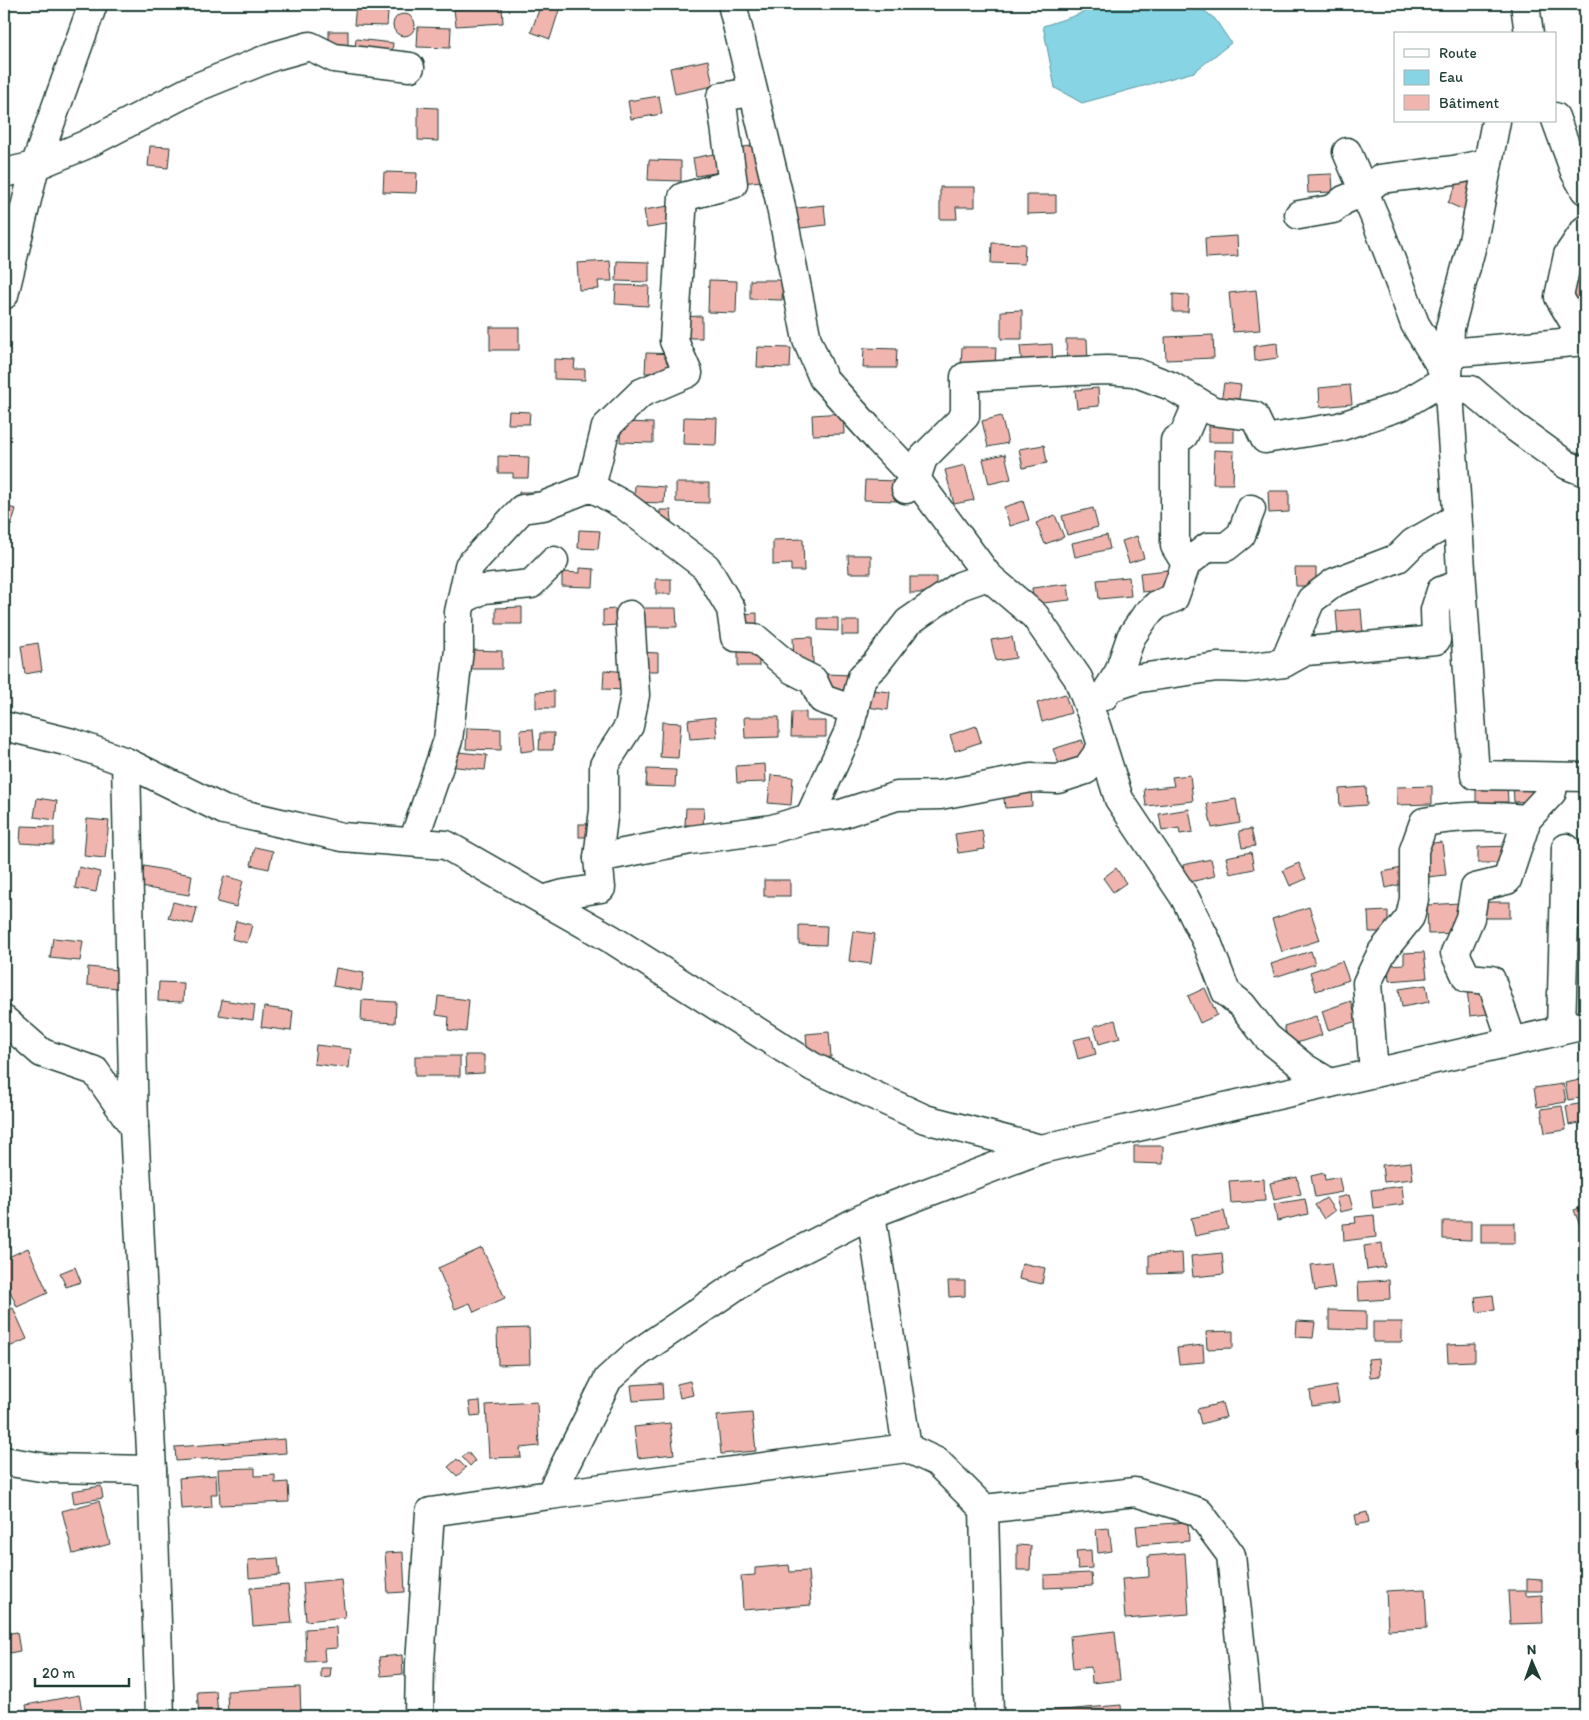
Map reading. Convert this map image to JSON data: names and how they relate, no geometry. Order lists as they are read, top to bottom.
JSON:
{
  "legend": ["Route", "Eau", "Bâtiment"],
  "scale_bar": "20 m",
  "north": "top"
}
